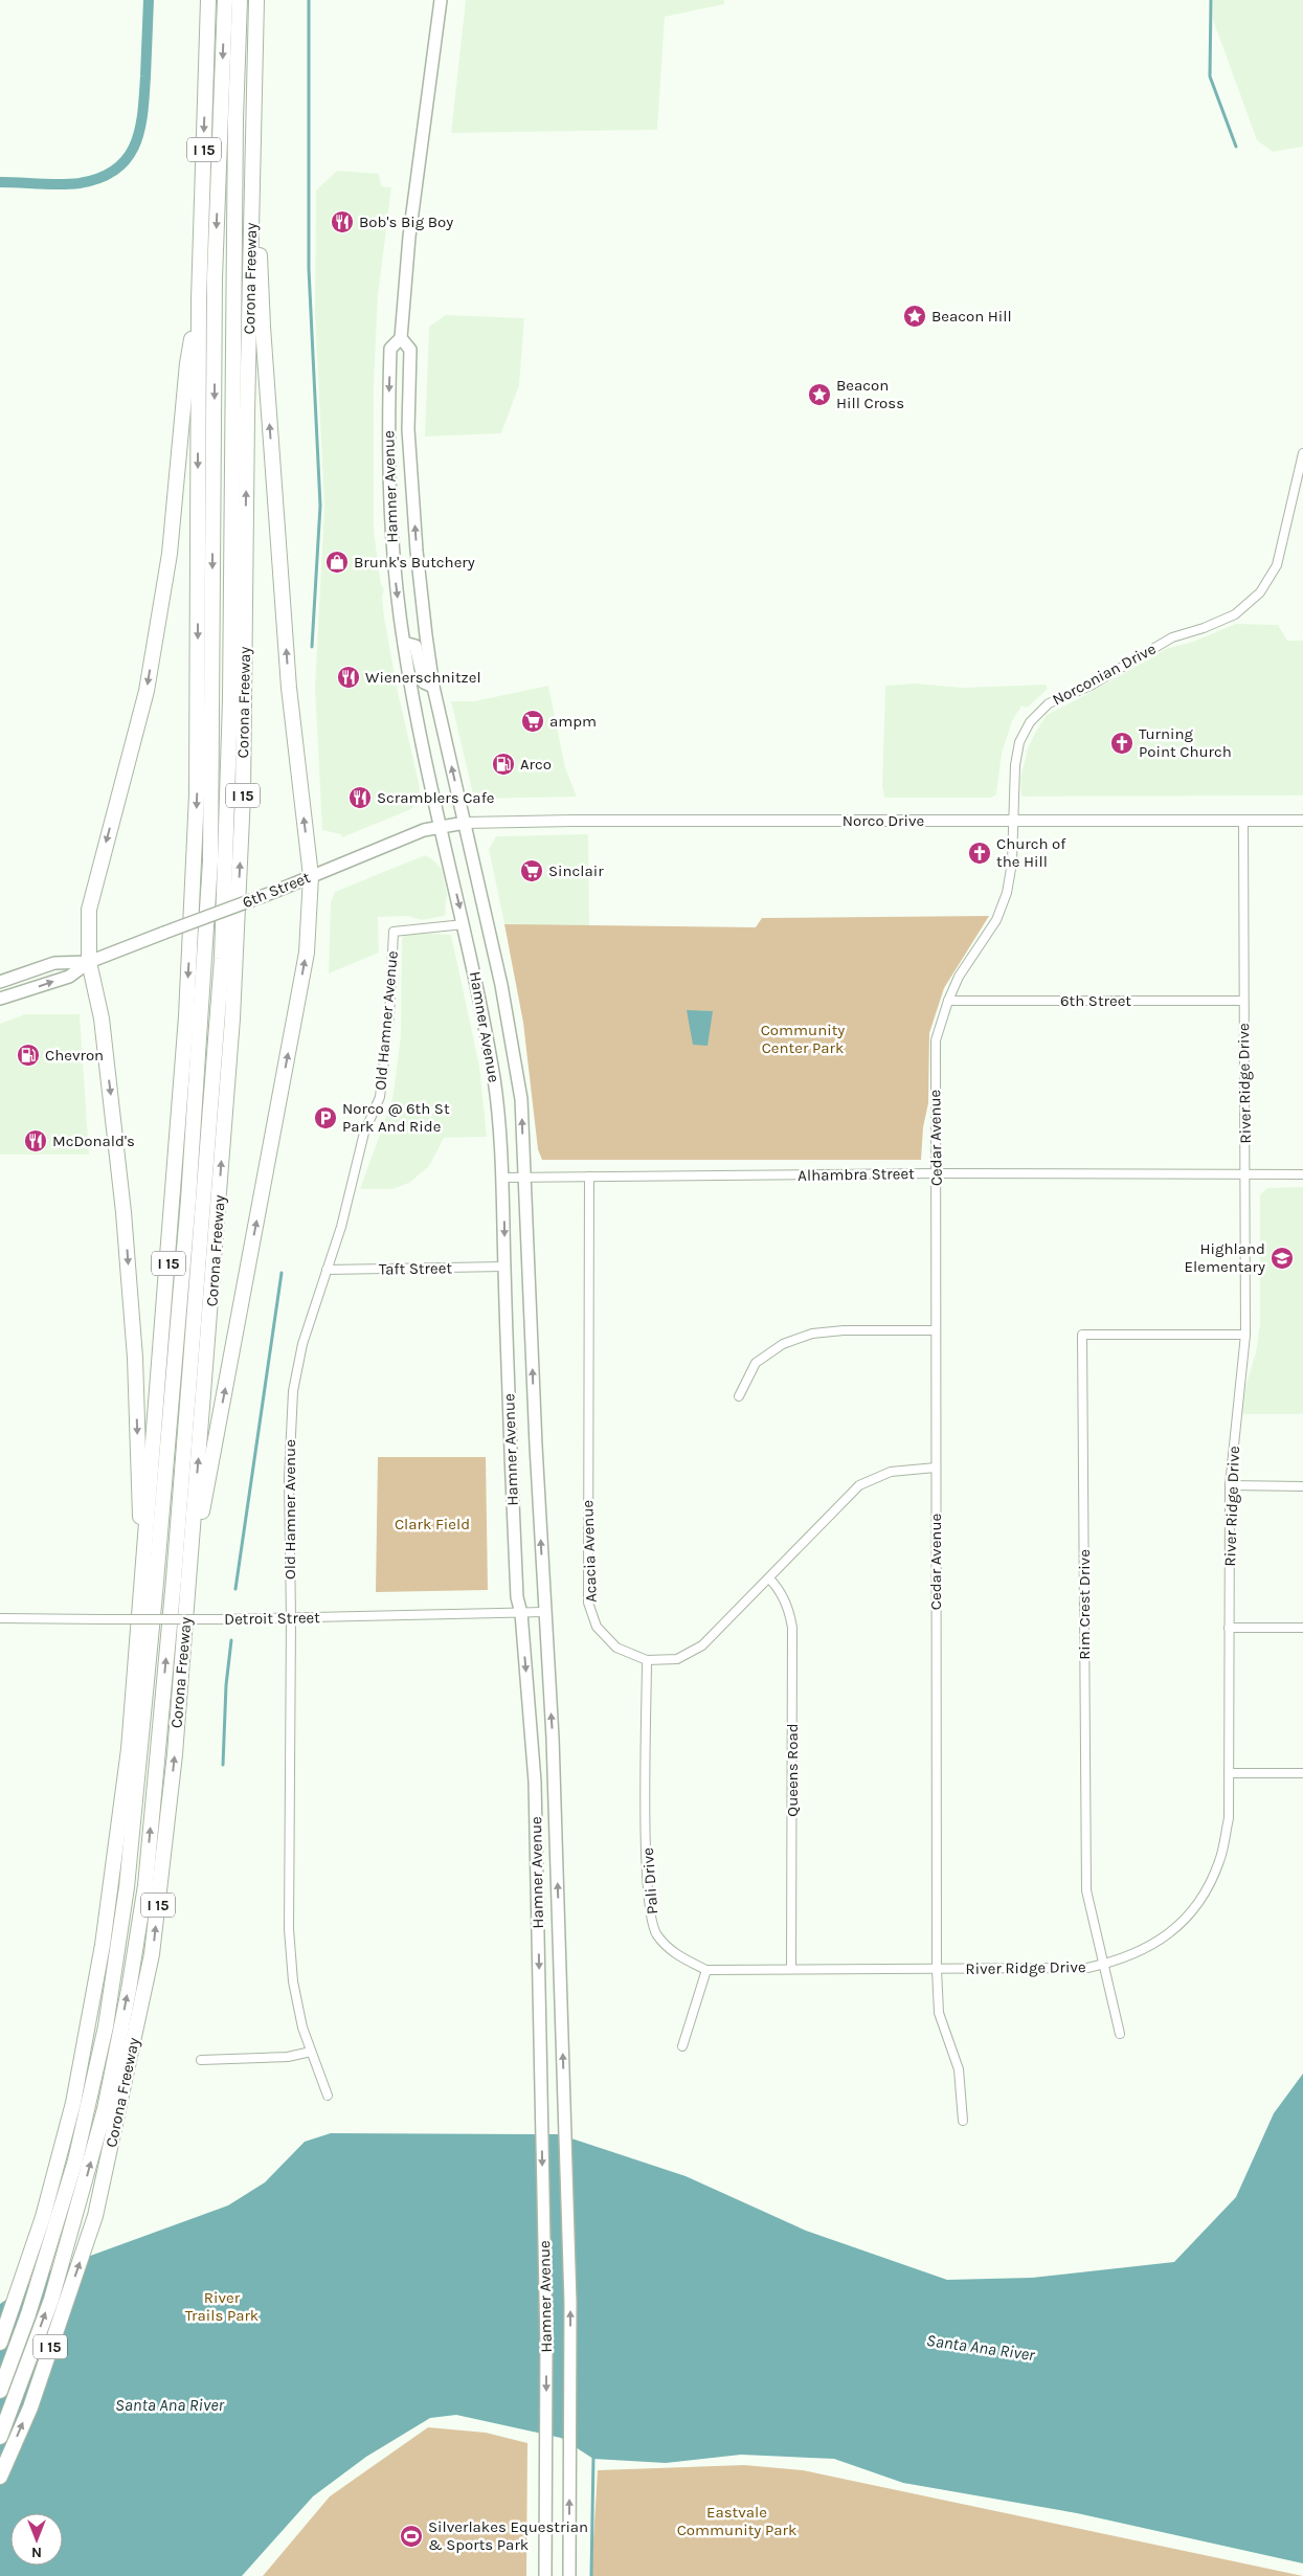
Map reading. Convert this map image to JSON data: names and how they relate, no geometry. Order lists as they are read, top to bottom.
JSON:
{
  "streets": {
    "highway": ["I 15", "Corona Freeway"],
    "main road": ["Hamner Avenue", "Norco Drive", "6th Street"],
    "street": [
      "Norconian Drive",
      "Old Hamner Avenue",
      "River Ridge Drive",
      "Cedar Avenue",
      "Alhambra Street",
      "Taft Street",
      "Acacia Avenue",
      "Rim Crest Drive",
      "Detroit Street",
      "Queens Road",
      "Pali Drive"
    ]
  },
  "crossings": [
    ["Hamner Avenue", "Norco Drive"],
    ["Hamner Avenue", "6th Street"],
    ["Hamner Avenue", "Old Hamner Avenue"],
    ["Hamner Avenue", "Alhambra Street"],
    ["Hamner Avenue", "Taft Street"],
    ["Hamner Avenue", "Detroit Street"],
    ["Norconian Drive", "Norco Drive"],
    ["Norconian Drive", "6th Street"],
    ["Norconian Drive", "Cedar Avenue"],
    ["Norco Drive", "6th Street"],
    ["Norco Drive", "River Ridge Drive"],
    ["6th Street", "River Ridge Drive"],
    ["6th Street", "Cedar Avenue"],
    ["Old Hamner Avenue", "Taft Street"],
    ["Old Hamner Avenue", "Detroit Street"],
    ["River Ridge Drive", "Cedar Avenue"],
    ["River Ridge Drive", "Alhambra Street"],
    ["River Ridge Drive", "Rim Crest Drive"],
    ["River Ridge Drive", "Pali Drive"],
    ["Cedar Avenue", "Alhambra Street"],
    ["Cedar Avenue", "Acacia Avenue"],
    ["Cedar Avenue", "Pali Drive"],
    ["Alhambra Street", "Acacia Avenue"],
    ["Acacia Avenue", "Queens Road"],
    ["Acacia Avenue", "Pali Drive"],
    ["Queens Road", "Pali Drive"]
  ],
  "water": ["Santa Ana River"],
  "parks": [
    "Community Center Park",
    "Clark Field",
    "River Trails Park",
    "Eastvale Community Park"
  ],
  "places": {
    "restaurant": [
      "Bob's Big Boy",
      "Wienerschnitzel",
      "Scramblers Cafe",
      "McDonald's"
    ],
    "place": ["Beacon Hill", "Beacon Hill Cross"],
    "shop": ["Brunk's Butchery"],
    "supermarket": ["ampm", "Sinclair"],
    "church": ["Turning Point Church", "Church of the Hill"],
    "fuel station": ["Arco", "Chevron"],
    "parking": ["Norco @ 6th St Park And Ride"],
    "school or university": ["Highland Elementary"],
    "sports": ["Silverlakes Equestrian & Sports Park"]
  },
  "north": "bottom"
}
